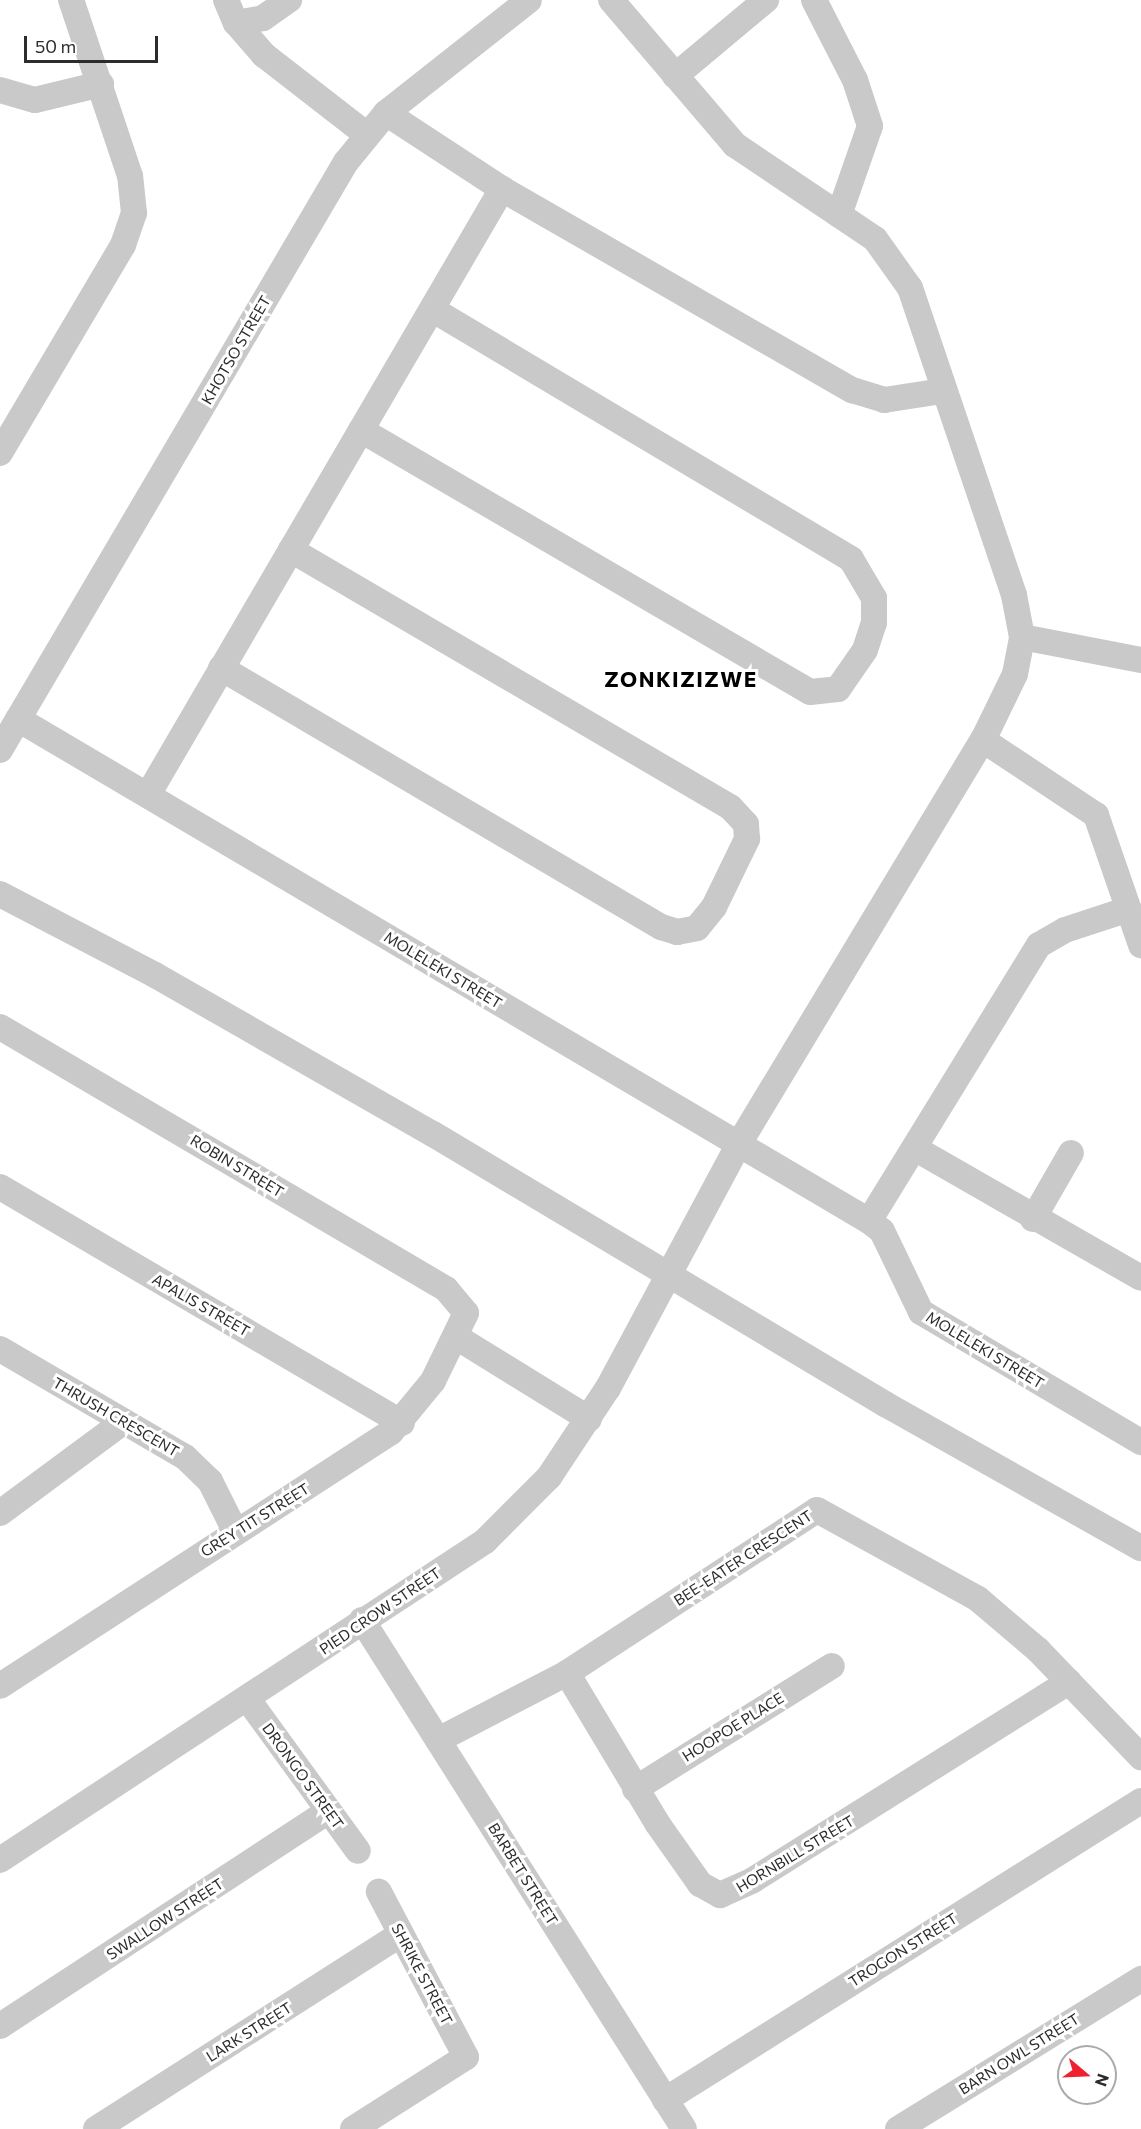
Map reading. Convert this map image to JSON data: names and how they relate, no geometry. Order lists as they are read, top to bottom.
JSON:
{
  "streets": {
    "street": [
      "KHOTSO STREET",
      "MOLELEKI STREET",
      "ROBIN STREET",
      "APALIS STREET",
      "THRUSH CRESCENT",
      "GREY TIT STREET",
      "BEE-EATER CRESCENT",
      "PIED CROW STREET",
      "HOOPOE PLACE",
      "DRONGO STREET",
      "HORNBILL STREET",
      "BARBET STREET",
      "SWALLOW STREET",
      "TROGON STREET",
      "SHRIKE STREET",
      "LARK STREET",
      "BARN OWL STREET"
    ]
  },
  "crossings": [
    ["KHOTSO STREET", "MOLELEKI STREET"],
    ["MOLELEKI STREET", "PIED CROW STREET"],
    ["ROBIN STREET", "GREY TIT STREET"],
    ["APALIS STREET", "GREY TIT STREET"],
    ["THRUSH CRESCENT", "GREY TIT STREET"],
    ["BEE-EATER CRESCENT", "HORNBILL STREET"],
    ["BEE-EATER CRESCENT", "BARBET STREET"],
    ["PIED CROW STREET", "DRONGO STREET"],
    ["PIED CROW STREET", "BARBET STREET"],
    ["HOOPOE PLACE", "HORNBILL STREET"],
    ["DRONGO STREET", "SWALLOW STREET"],
    ["BARBET STREET", "TROGON STREET"],
    ["SHRIKE STREET", "LARK STREET"]
  ],
  "districts": ["ZONKIZIZWE"],
  "scale_bar": "50 m",
  "north": "right"
}
